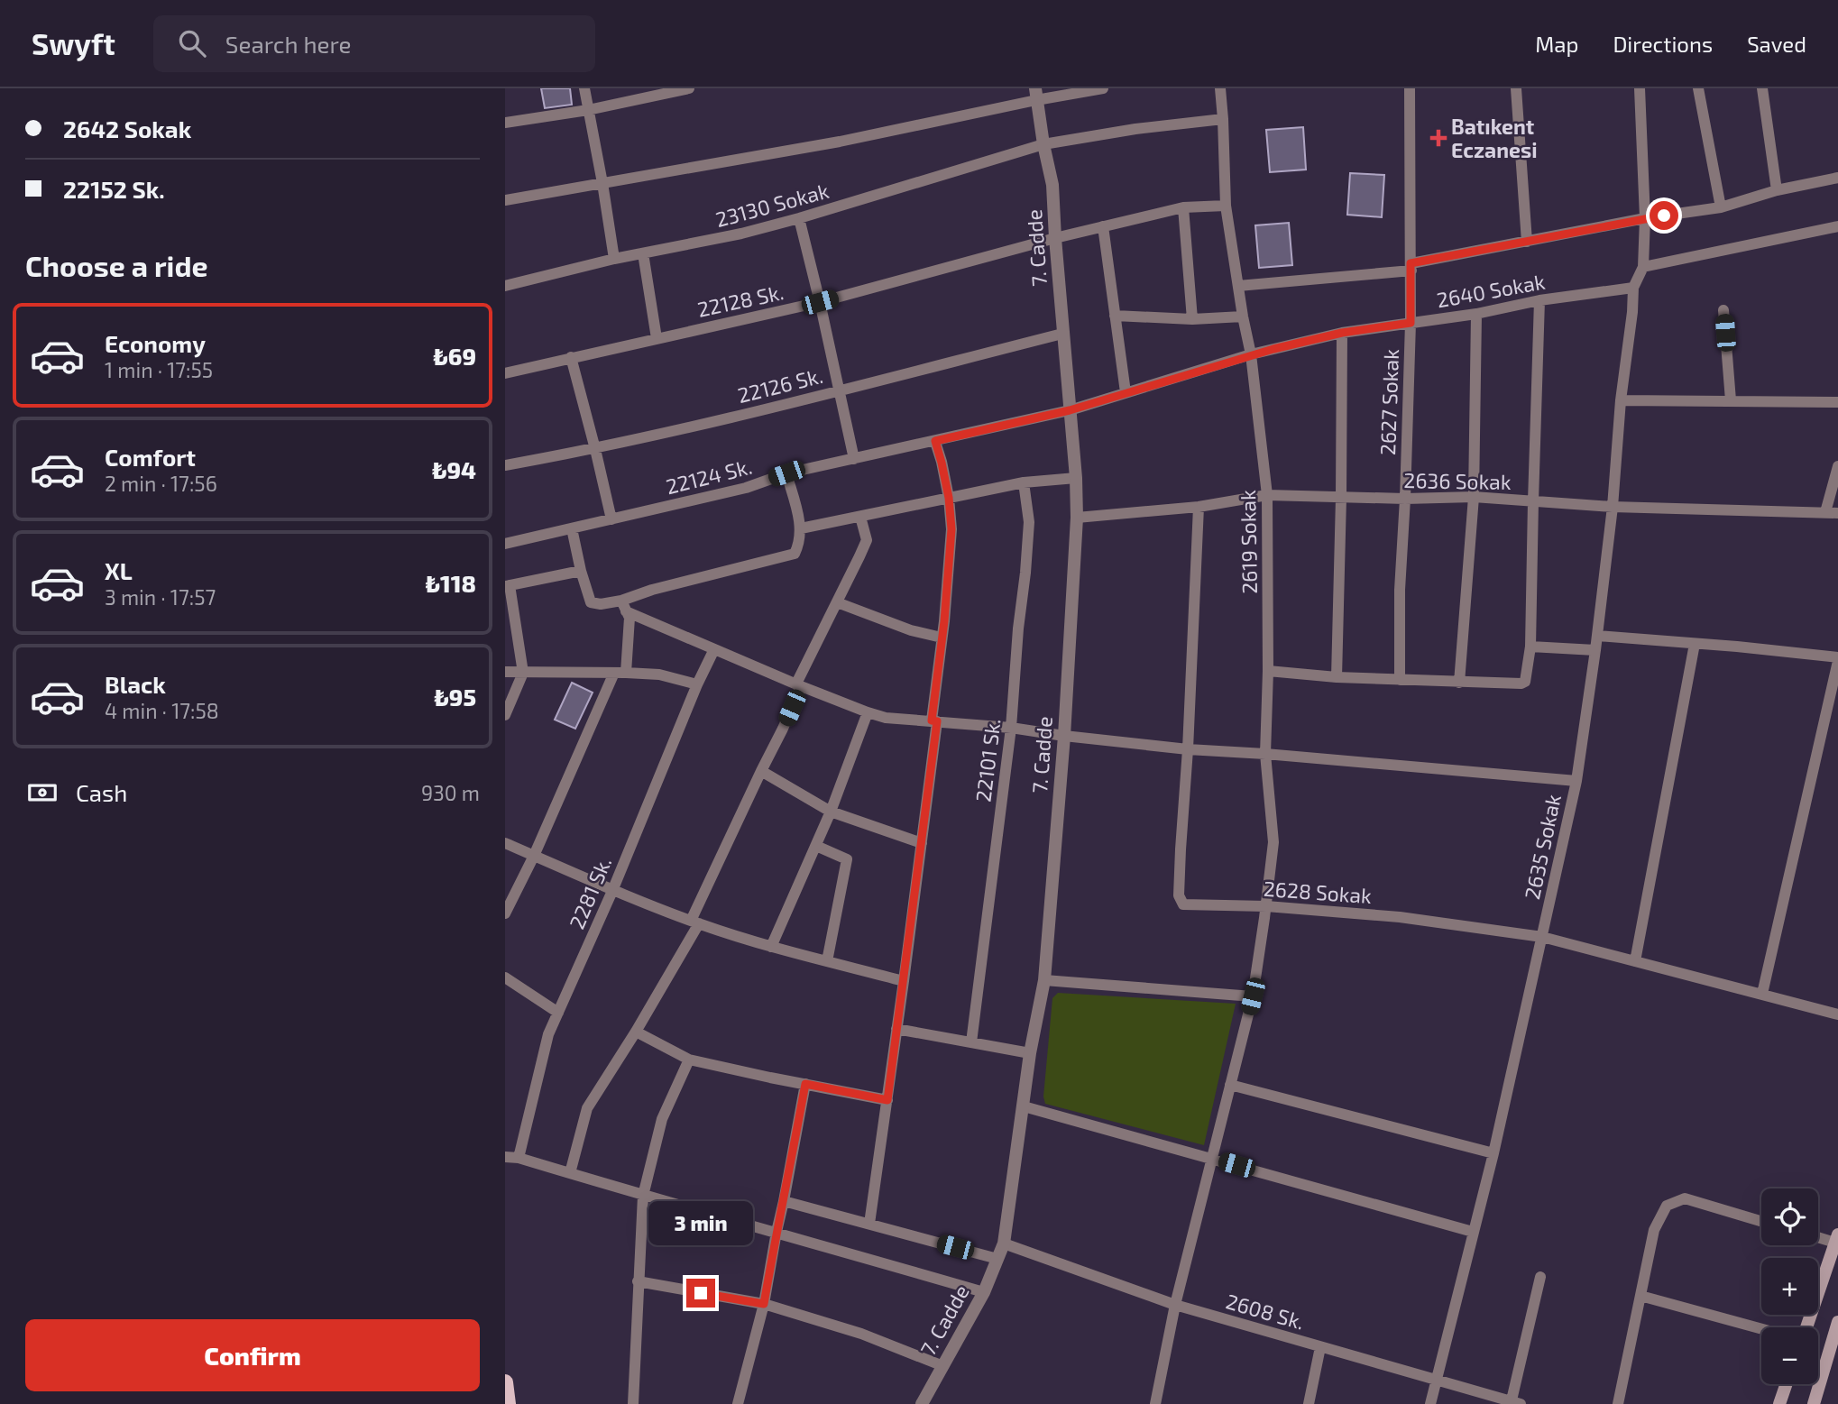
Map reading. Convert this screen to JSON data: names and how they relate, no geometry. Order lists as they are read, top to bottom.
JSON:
{
  "streets": {
    "street": [
      "23130 Sokak",
      "7. Cadde",
      "2640 Sokak",
      "22128 Sk.",
      "22126 Sk.",
      "2627 Sokak",
      "22124 Sk.",
      "2636 Sokak",
      "2619 Sokak",
      "22101 Sk.",
      "2635 Sokak",
      "2628 Sokak",
      "2281 Sk.",
      "2608 Sk."
    ]
  },
  "crossings": [
    ["23130 Sokak", "7. Cadde"],
    ["23130 Sokak", "2619 Sokak"],
    ["7. Cadde", "2640 Sokak"],
    ["7. Cadde", "22128 Sk."],
    ["7. Cadde", "22126 Sk."],
    ["7. Cadde", "22124 Sk."],
    ["7. Cadde", "2636 Sokak"],
    ["7. Cadde", "2608 Sk."],
    ["2640 Sokak", "2627 Sokak"],
    ["2640 Sokak", "22124 Sk."],
    ["2640 Sokak", "2619 Sokak"],
    ["2640 Sokak", "2635 Sokak"],
    ["22128 Sk.", "2619 Sokak"],
    ["2627 Sokak", "2636 Sokak"],
    ["2636 Sokak", "2619 Sokak"],
    ["2636 Sokak", "2635 Sokak"],
    ["2636 Sokak", "2628 Sokak"],
    ["2619 Sokak", "2628 Sokak"],
    ["2619 Sokak", "2608 Sk."],
    ["2635 Sokak", "2628 Sokak"],
    ["2635 Sokak", "2608 Sk."]
  ],
  "places": {
    "health": ["Batıkent Eczanesi"]
  },
  "page": {
    "header": "Swyft",
    "search": "Search here",
    "nav": ["Map", "Directions", "Saved"],
    "banner": ["2642 Sokak", "22152 Sk."],
    "heading": "Choose a ride",
    "list": [
      {
        "name": "Economy",
        "note": "1 min · 17:55",
        "value": "₺69"
      },
      {
        "name": "Comfort",
        "note": "2 min · 17:56",
        "value": "₺94"
      },
      {
        "name": "XL",
        "note": "3 min · 17:57",
        "value": "₺118"
      },
      {
        "name": "Black",
        "note": "4 min · 17:58",
        "value": "₺95"
      }
    ],
    "pay": ["Cash", "930 m"],
    "map_buttons": ["+", "−"],
    "bubble": "3 min",
    "buttons": "Confirm"
  }
}
